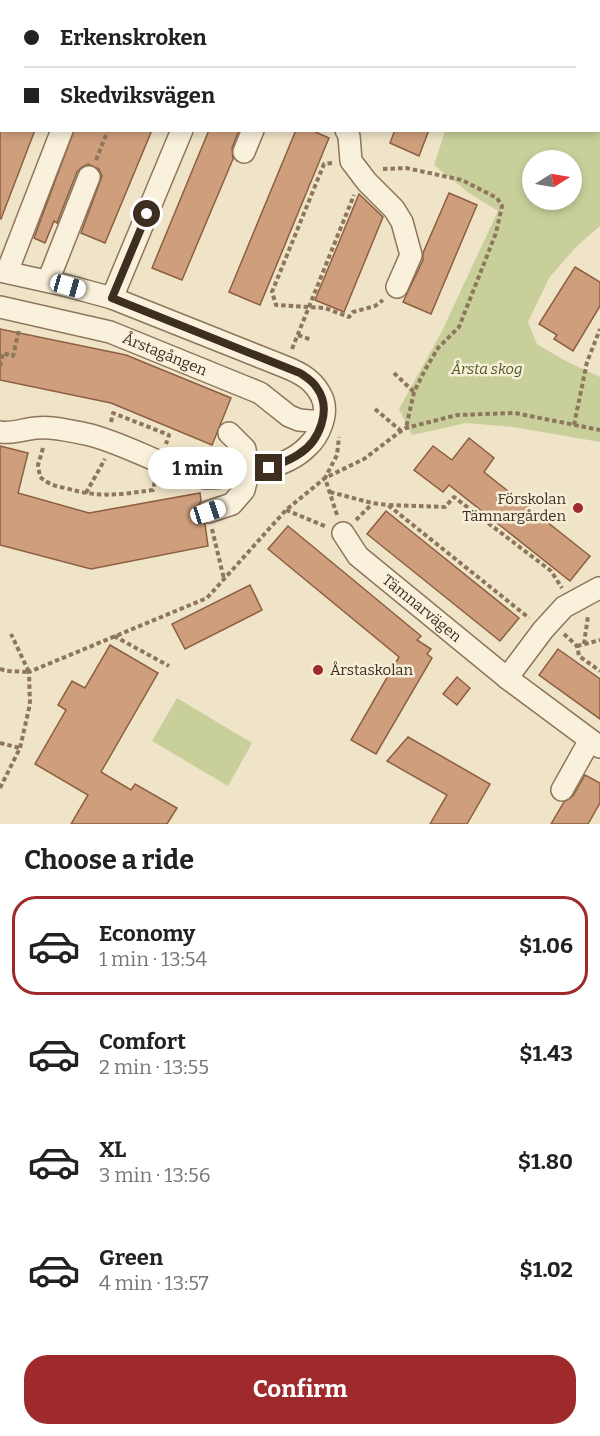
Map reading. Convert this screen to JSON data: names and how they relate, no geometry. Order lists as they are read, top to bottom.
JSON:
{
  "streets": {
    "street": ["Årstagången", "Tämnarvägen"]
  },
  "parks": ["Årsta skog"],
  "places": ["Förskolan Tämnargården", "Årstaskolan"],
  "north": "right",
  "page": {
    "banner": ["Erkenskroken", "Skedviksvägen"],
    "bubble": "1 min",
    "heading": "Choose a ride",
    "list": [
      {
        "name": "Economy",
        "note": "1 min · 13:54",
        "value": "$1.06"
      },
      {
        "name": "Comfort",
        "note": "2 min · 13:55",
        "value": "$1.43"
      },
      {
        "name": "XL",
        "note": "3 min · 13:56",
        "value": "$1.80"
      },
      {
        "name": "Green",
        "note": "4 min · 13:57",
        "value": "$1.02"
      }
    ],
    "buttons": "Confirm"
  }
}
